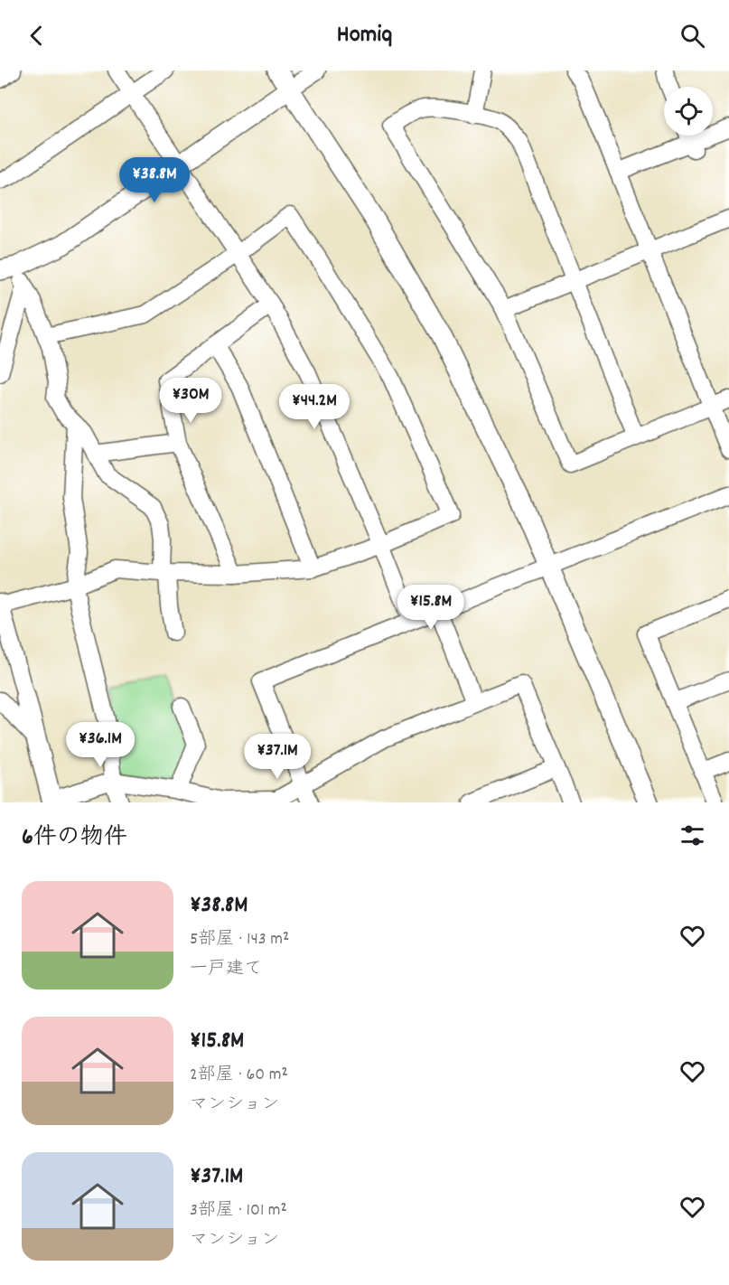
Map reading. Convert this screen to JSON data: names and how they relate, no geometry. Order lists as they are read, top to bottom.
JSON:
{
  "page": {
    "header": "Homiq",
    "price": [
      "¥38.8M",
      "¥30M",
      "¥44.2M",
      "¥15.8M",
      "¥36.1M",
      "¥37.1M"
    ],
    "heading": "6件の物件",
    "list": [
      {
        "name": "¥38.8M",
        "note": "5部屋 · 143 m² · 一戸建て"
      },
      {
        "name": "¥15.8M",
        "note": "2部屋 · 60 m² · マンション"
      },
      {
        "name": "¥37.1M",
        "note": "3部屋 · 101 m² · マンション"
      }
    ]
  }
}
